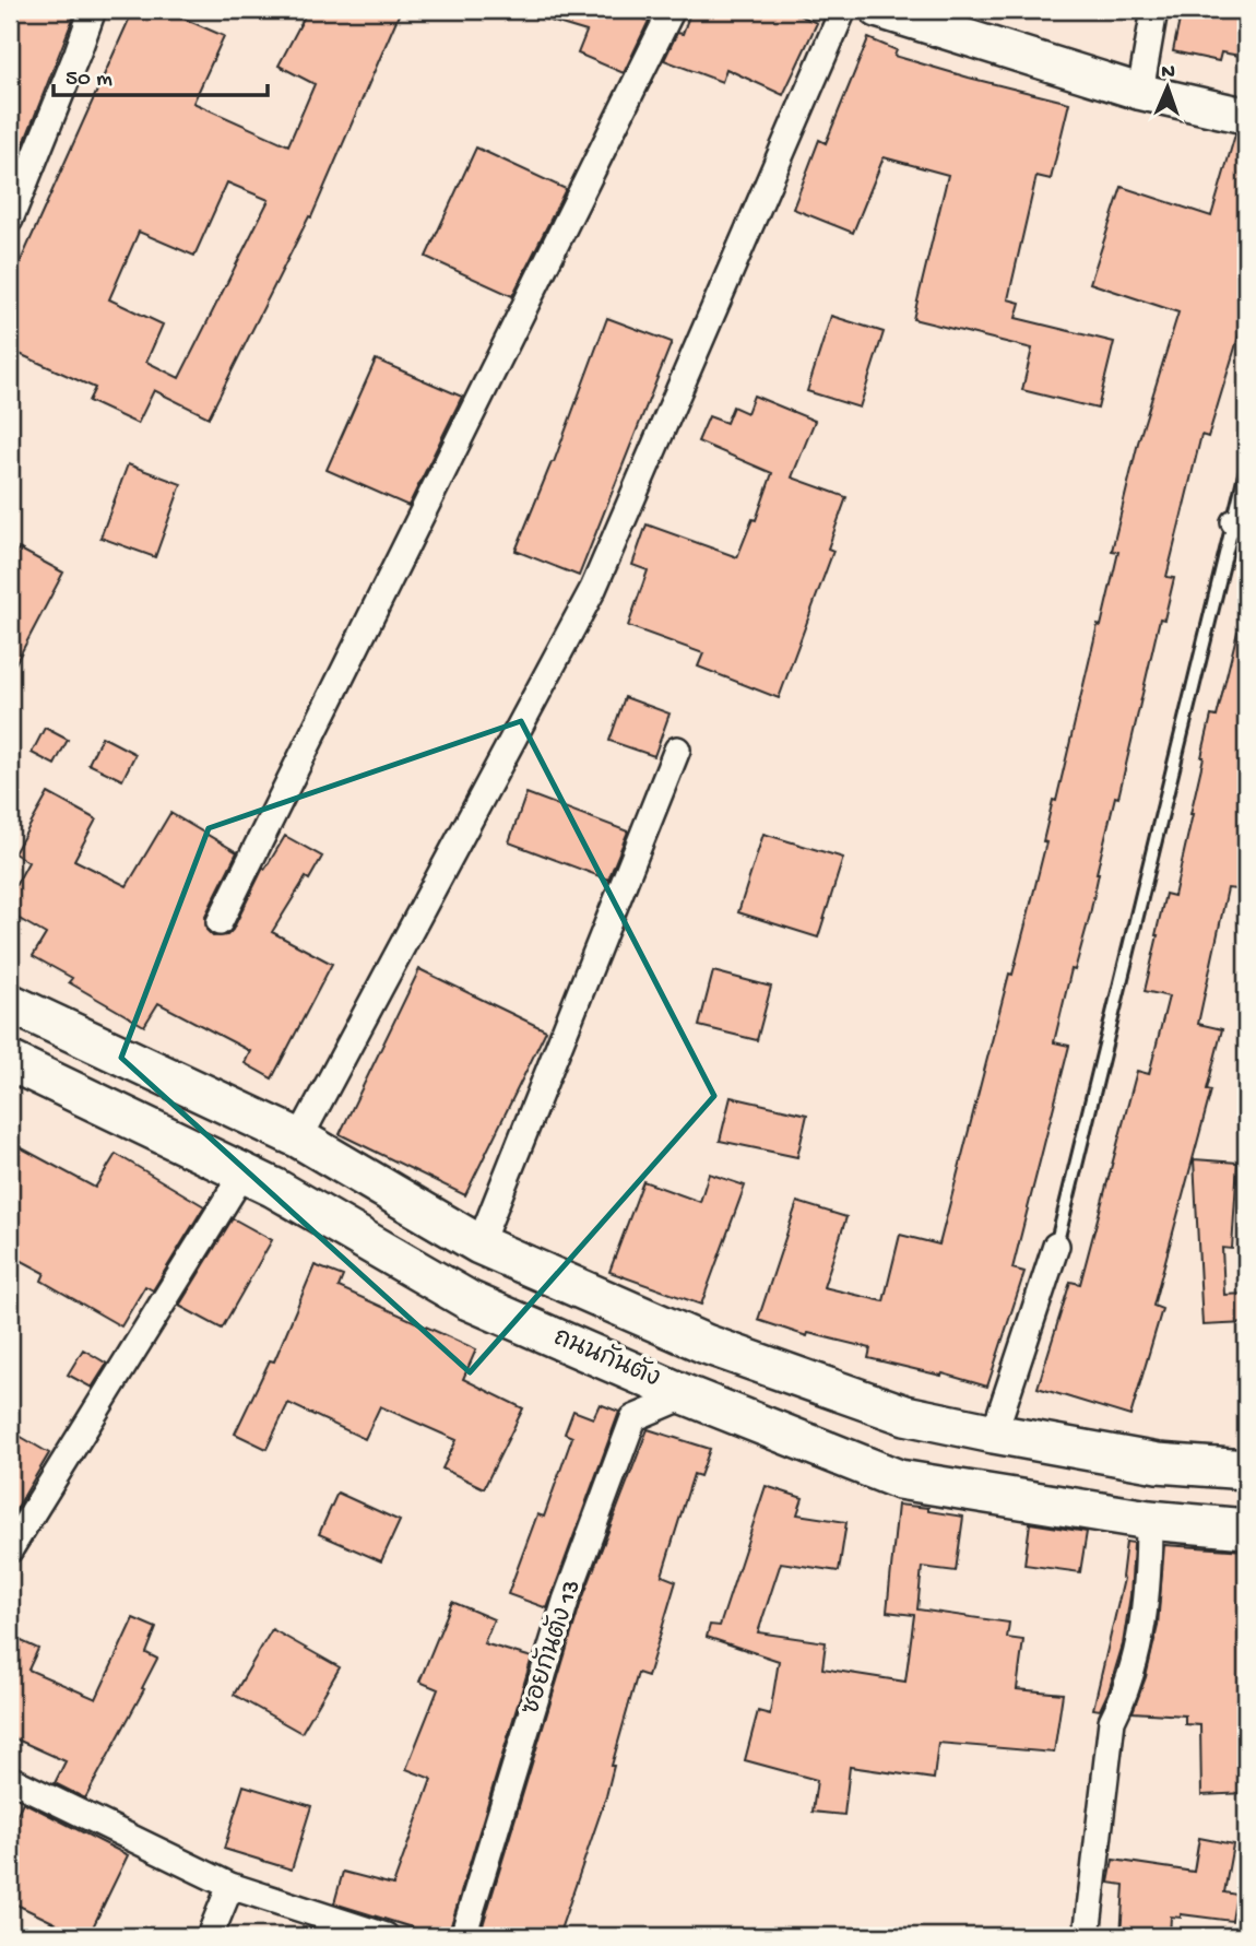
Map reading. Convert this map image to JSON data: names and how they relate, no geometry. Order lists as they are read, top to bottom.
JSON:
{
  "streets": {
    "main road": ["ถนนกันตัง"],
    "street": ["ซอยกันตัง 13"]
  },
  "crossings": [
    ["ถนนกันตัง", "ซอยกันตัง 13"]
  ],
  "scale_bar": "50 m",
  "north": "top"
}
